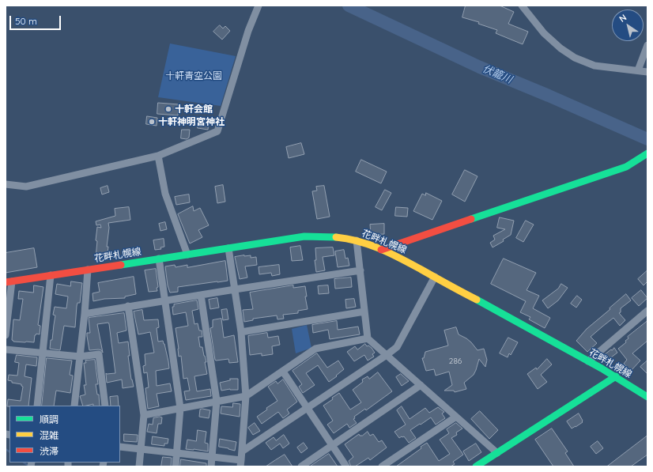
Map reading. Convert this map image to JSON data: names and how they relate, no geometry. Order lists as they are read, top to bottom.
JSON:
{
  "streets": {
    "main road": ["花畔札幌線"]
  },
  "water": ["伏籠川"],
  "parks": ["十軒青空公園"],
  "places": ["十軒会館", "十軒神明宮神社"],
  "house_numbers": ["286"],
  "legend": ["順調", "混雑", "渋滞"],
  "scale_bar": "50 m",
  "north": "top left"
}
